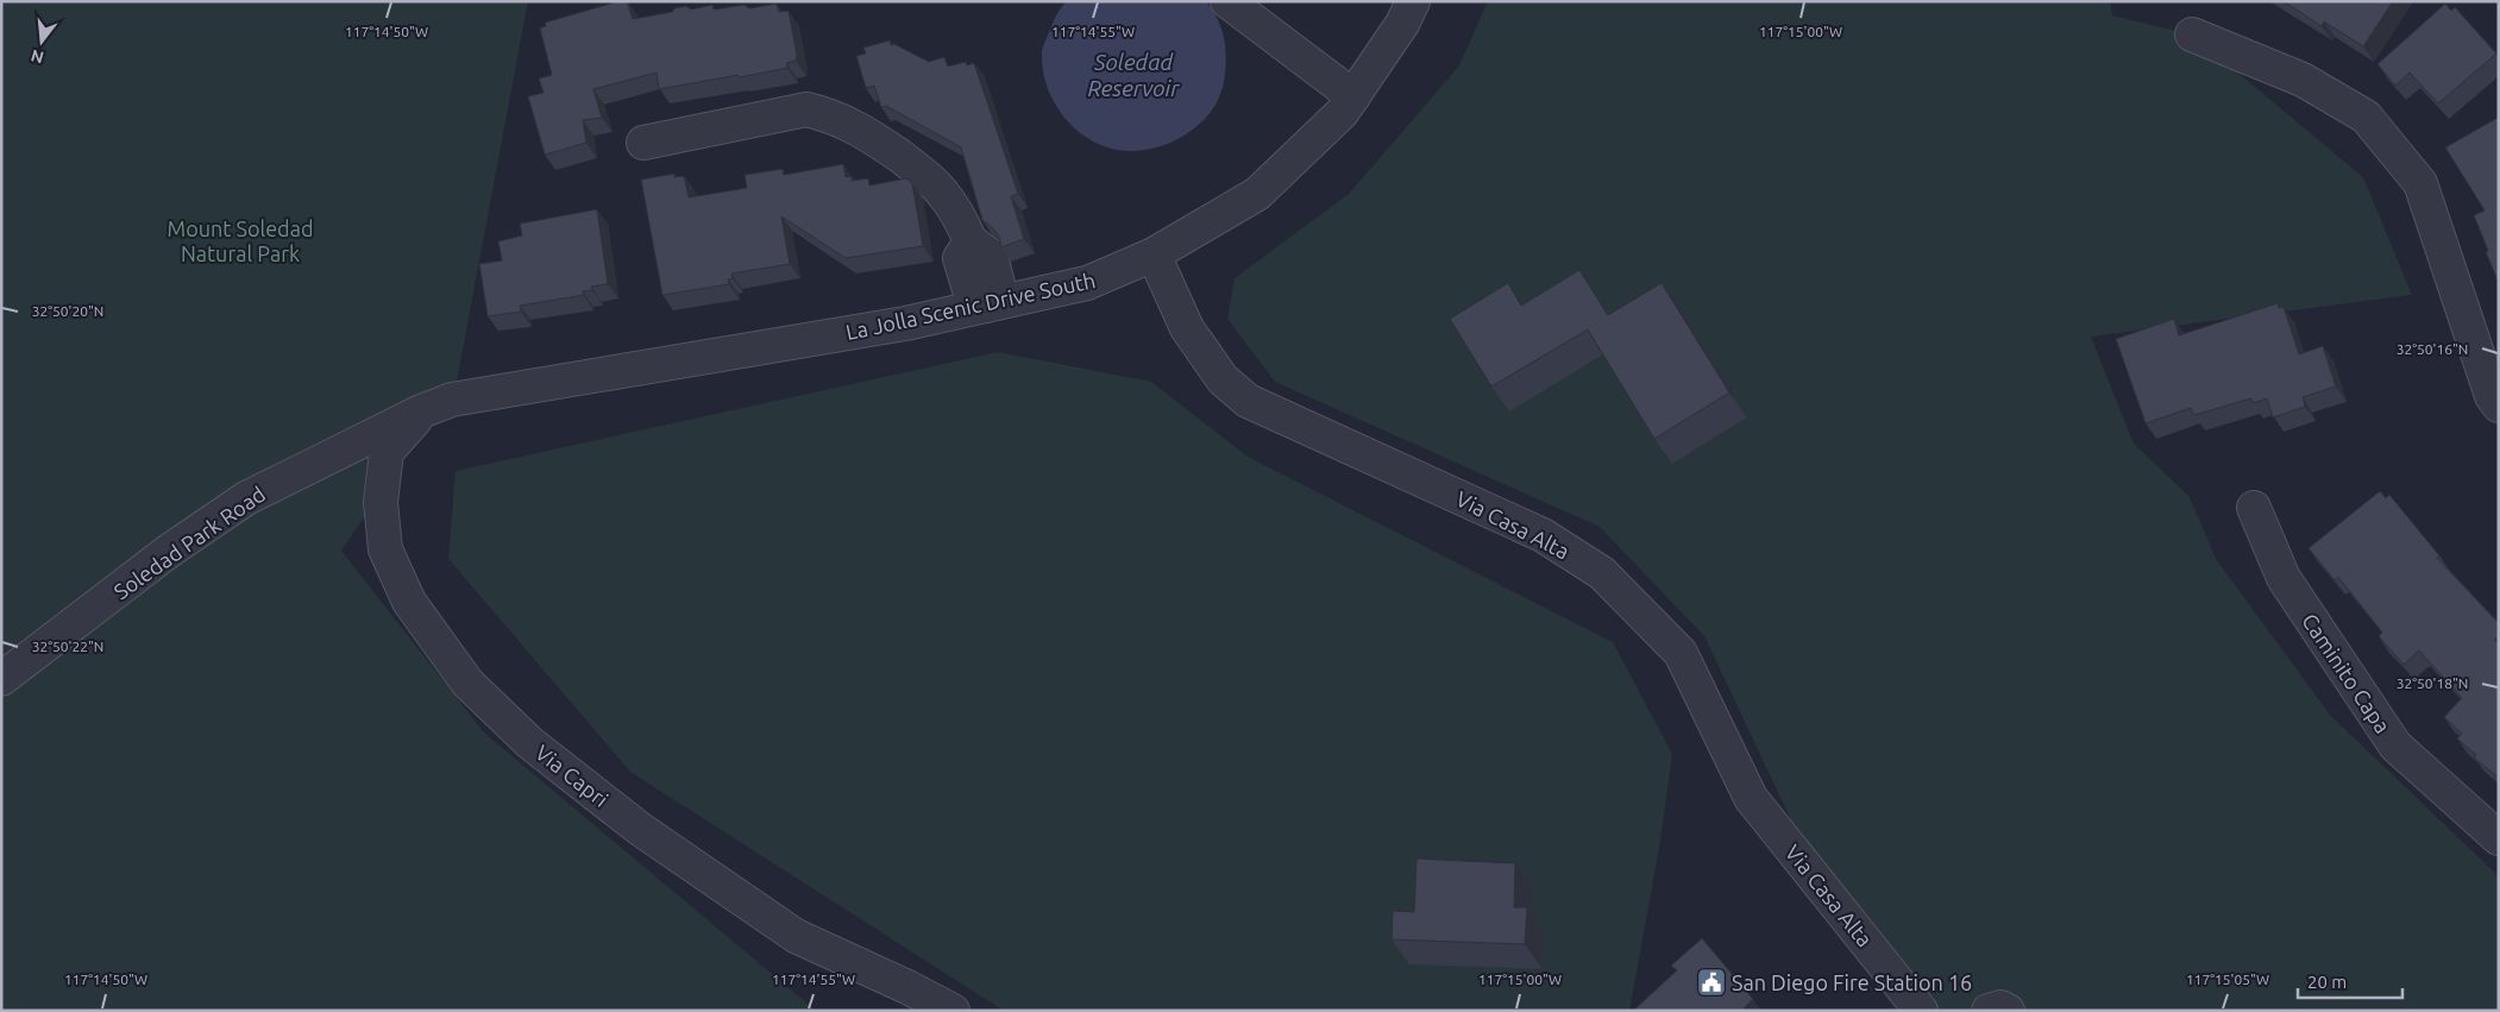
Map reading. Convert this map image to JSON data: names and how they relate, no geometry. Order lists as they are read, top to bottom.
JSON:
{
  "streets": {
    "street": [
      "La Jolla Scenic Drive South",
      "Via Casa Alta",
      "Soledad Park Road",
      "Caminito Capa",
      "Via Capri"
    ]
  },
  "crossings": [
    ["La Jolla Scenic Drive South", "Via Casa Alta"],
    ["La Jolla Scenic Drive South", "Soledad Park Road"],
    ["La Jolla Scenic Drive South", "Via Capri"],
    ["Soledad Park Road", "Via Capri"]
  ],
  "water": ["Soledad Reservoir"],
  "parks": ["Mount Soledad Natural Park"],
  "places": {
    "public building": ["San Diego Fire Station 16"]
  },
  "scale_bar": "20 m",
  "north": "bottom",
  "coordinates": [
    "117°14'50\"W",
    "117°14'55\"W",
    "117°15'00\"W",
    "32°50'20\"N",
    "32°50'16\"N",
    "32°50'22\"N",
    "32°50'18\"N",
    "117°15'05\"W"
  ]
}
